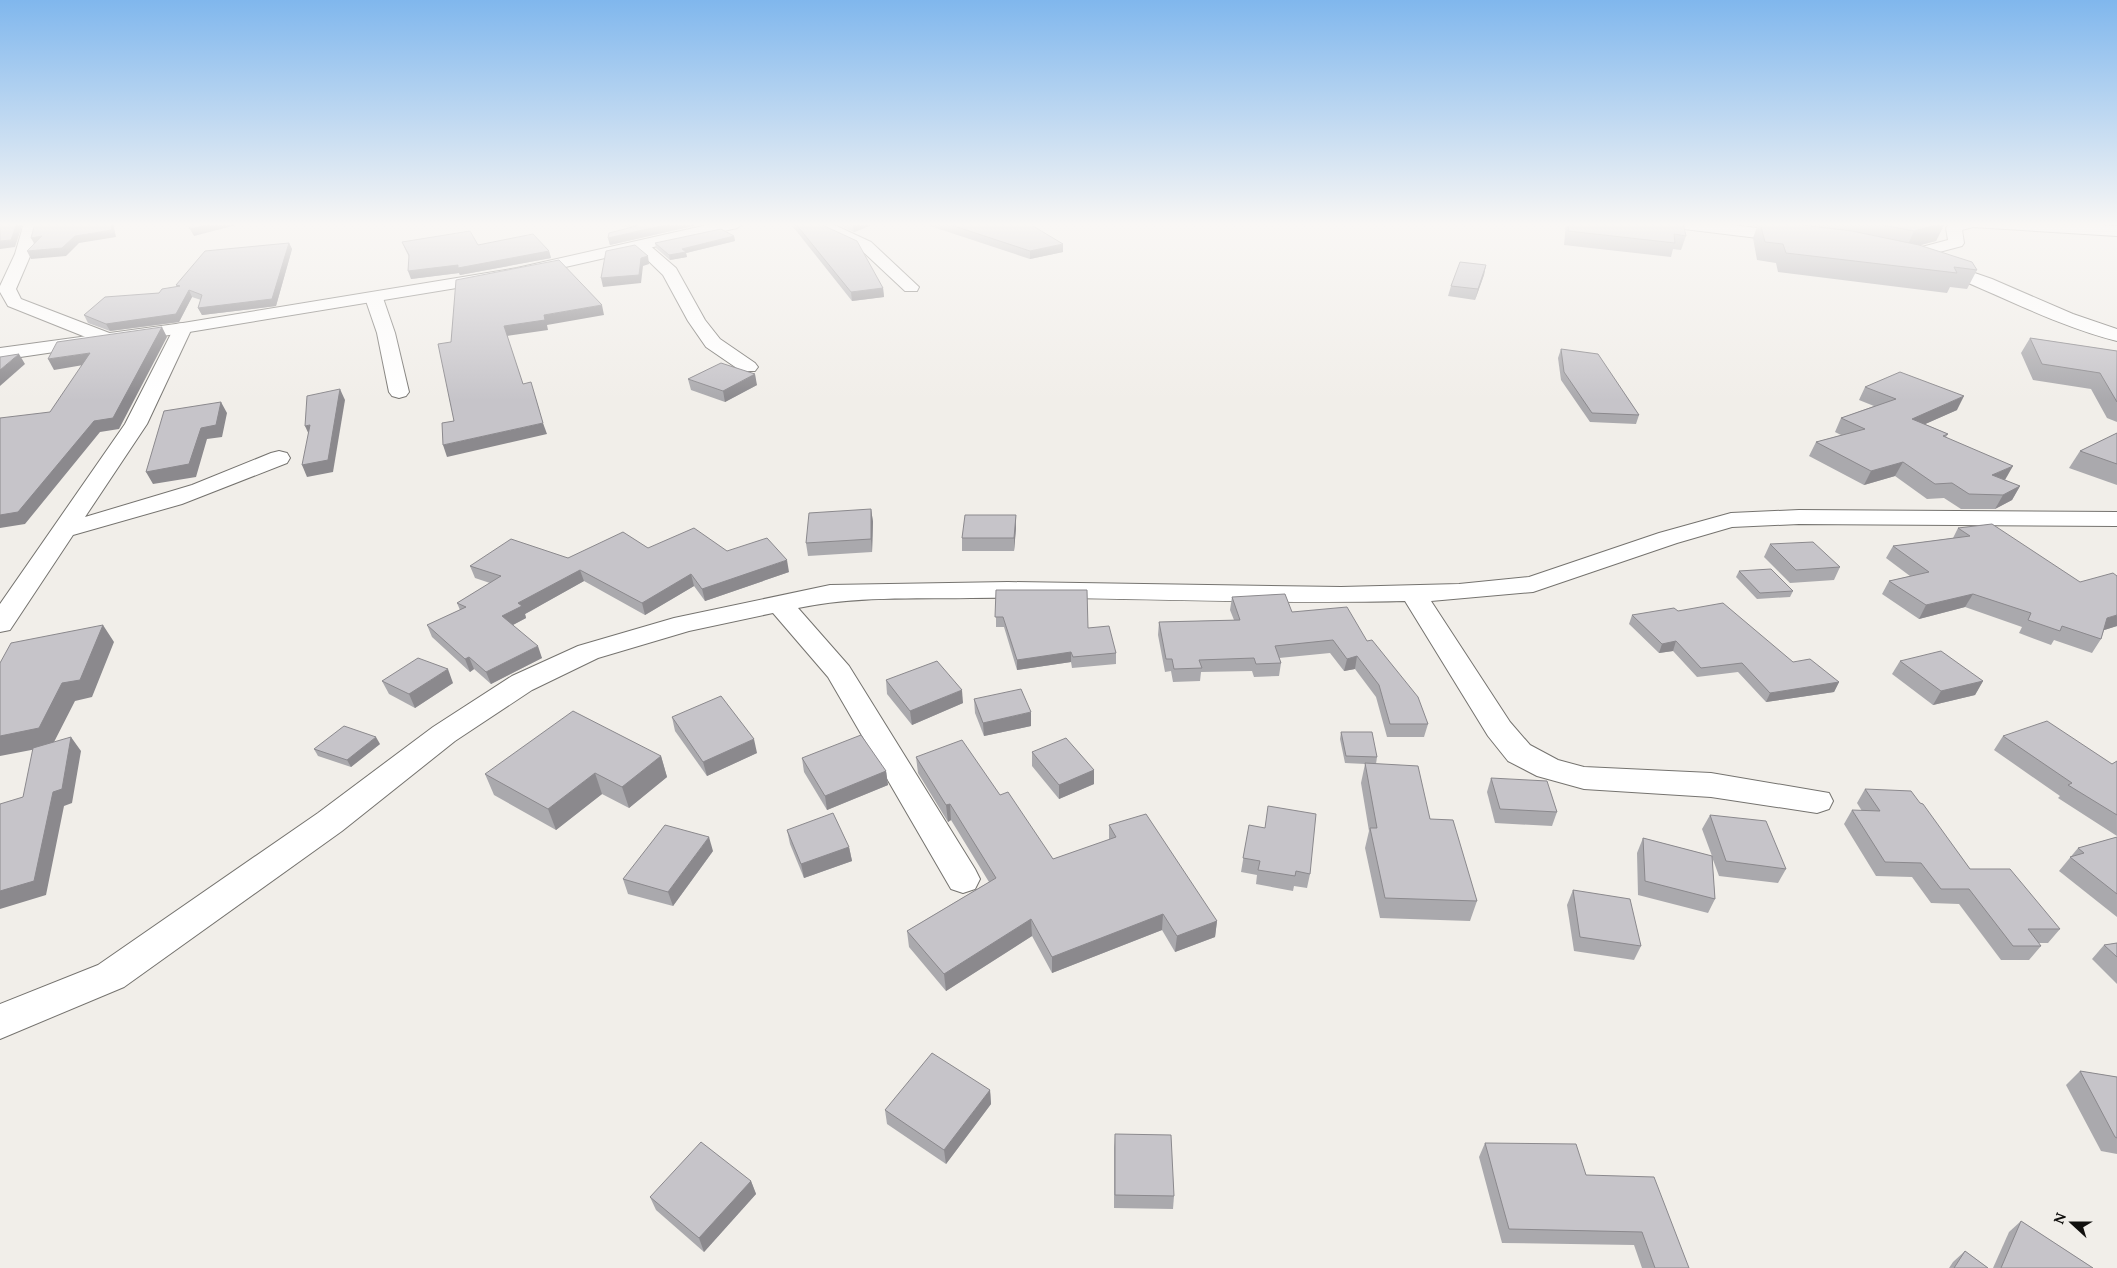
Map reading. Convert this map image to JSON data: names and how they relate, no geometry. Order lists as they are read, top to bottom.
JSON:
{
  "north": "left"
}
